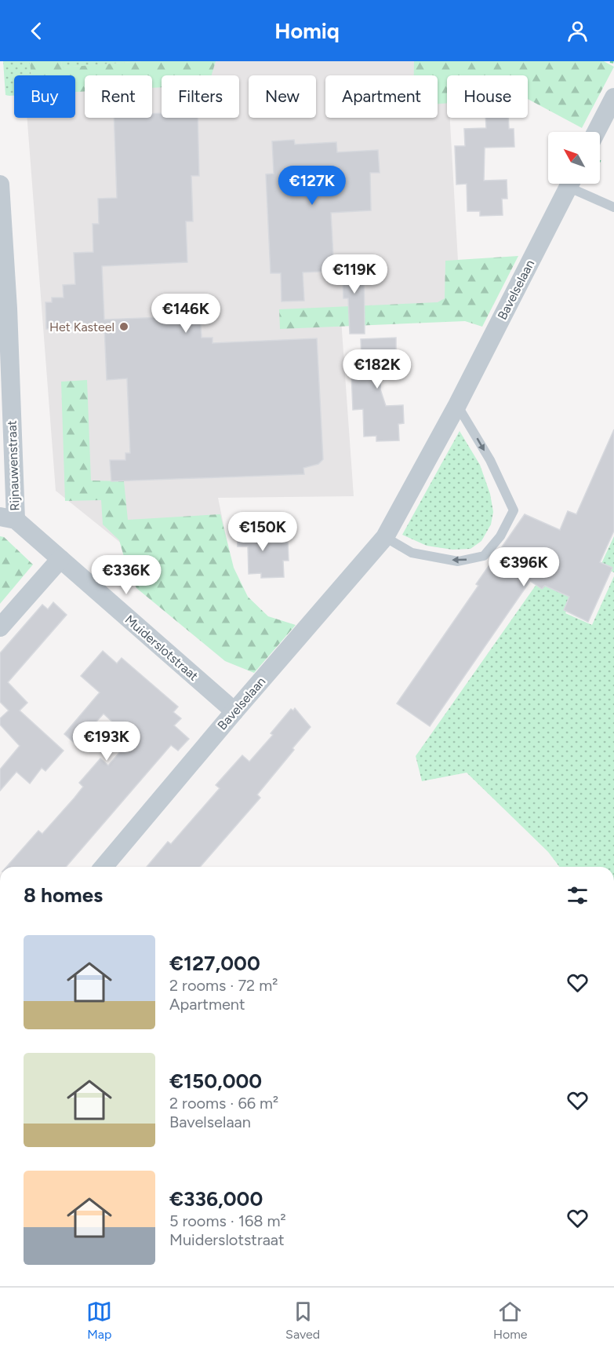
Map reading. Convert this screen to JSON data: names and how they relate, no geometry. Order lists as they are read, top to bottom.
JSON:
{
  "streets": {
    "street": ["Bavelselaan", "Rijnauwenstraat", "Muiderslotstraat"]
  },
  "crossings": [
    ["Bavelselaan", "Muiderslotstraat"],
    ["Rijnauwenstraat", "Muiderslotstraat"]
  ],
  "places": ["Het Kasteel"],
  "north": "top left",
  "page": {
    "header": "Homiq",
    "chip": [
      "Buy",
      "Rent",
      "Filters",
      "New",
      "Apartment",
      "House"
    ],
    "price": [
      "€127K",
      "€119K",
      "€146K",
      "€182K",
      "€150K",
      "€396K",
      "€336K",
      "€193K"
    ],
    "heading": "8 homes",
    "list": [
      {
        "name": "€127,000",
        "note": "2 rooms · 72 m² · Apartment"
      },
      {
        "name": "€150,000",
        "note": "2 rooms · 66 m² · Bavelselaan"
      },
      {
        "name": "€336,000",
        "note": "5 rooms · 168 m² · Muiderslotstraat"
      }
    ],
    "tabs": ["Map", "Saved", "Home"]
  }
}
